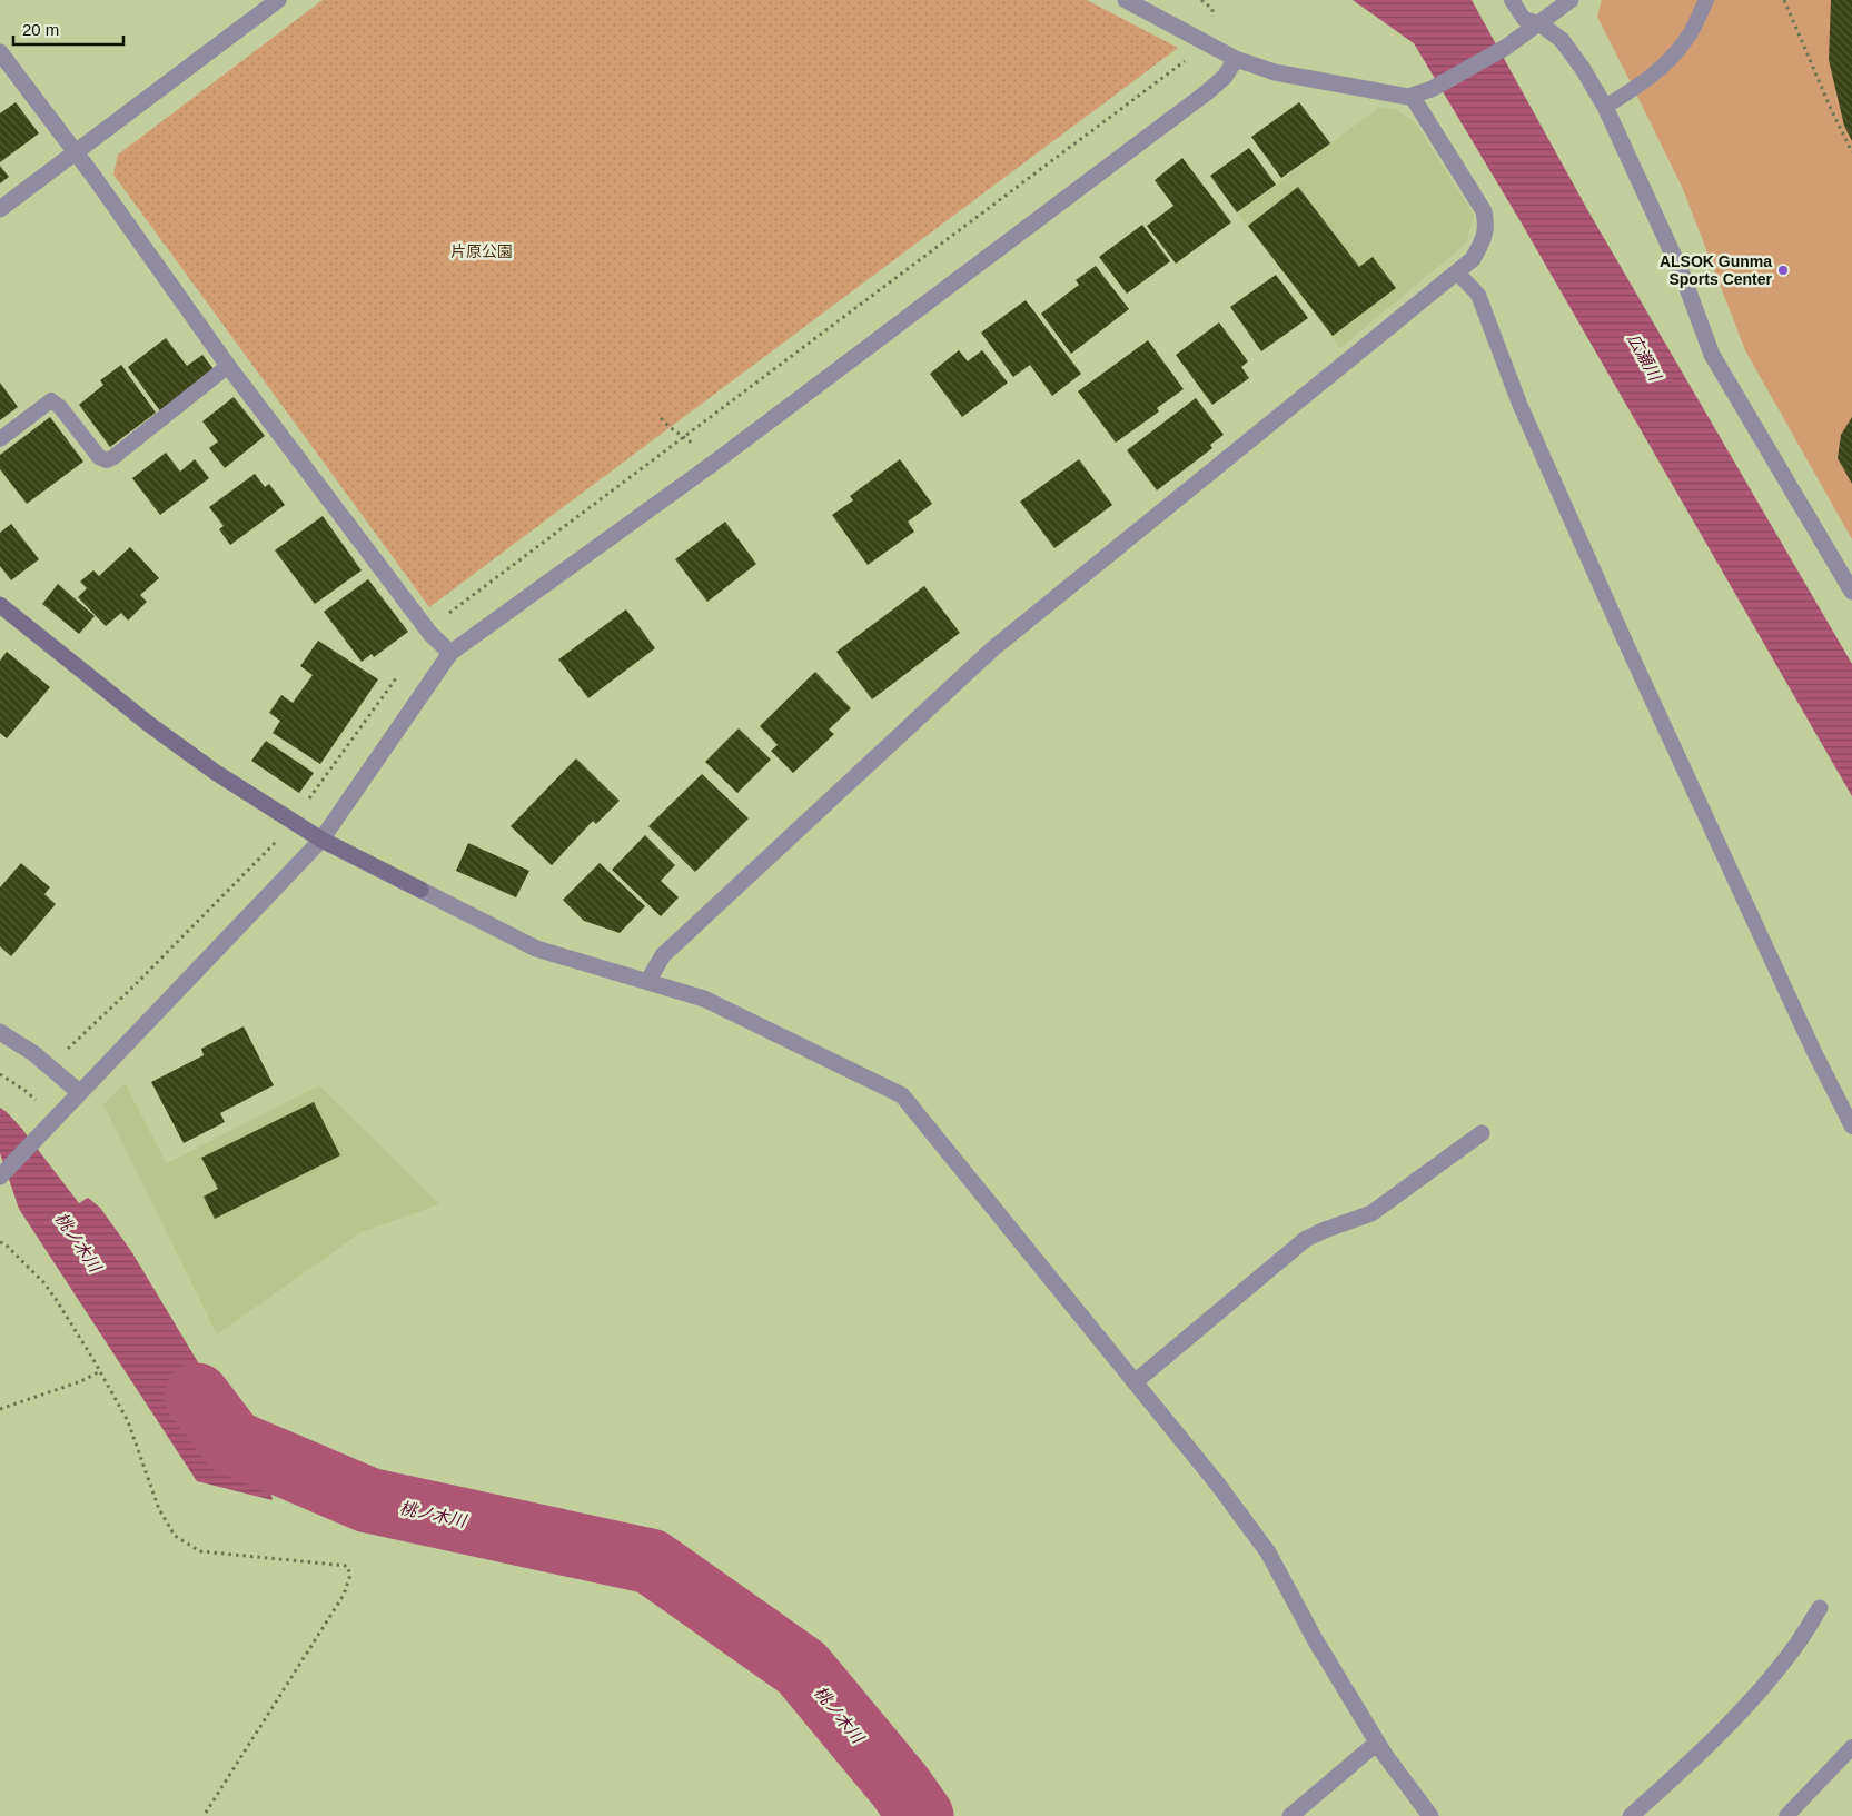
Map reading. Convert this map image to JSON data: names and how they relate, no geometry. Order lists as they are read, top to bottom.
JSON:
{
  "water": ["広瀬川", "桃ノ木川"],
  "parks": ["片原公園"],
  "places": ["ALSOK Gunma Sports Center"],
  "scale_bar": "20 m"
}
